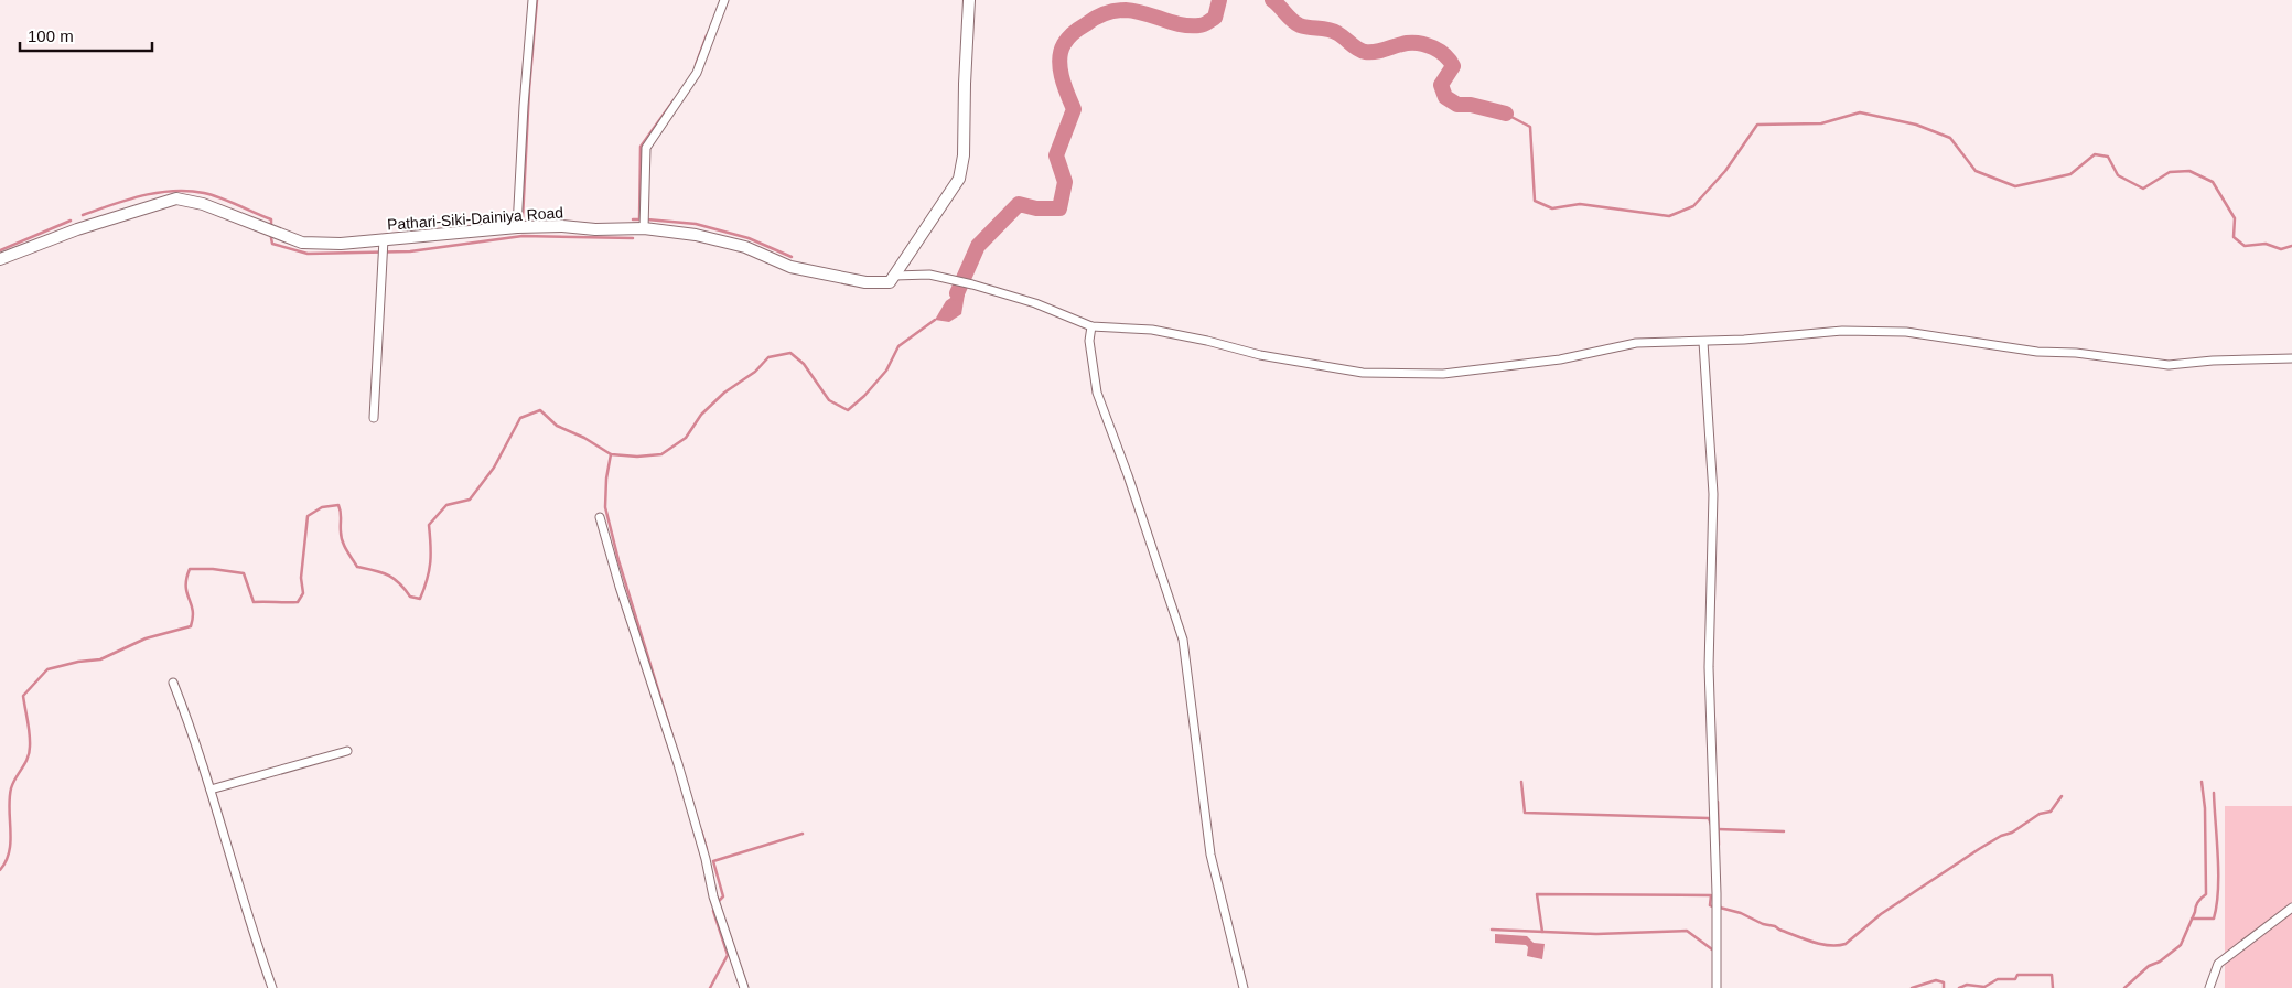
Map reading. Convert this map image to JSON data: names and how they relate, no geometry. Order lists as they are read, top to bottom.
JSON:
{
  "streets": {
    "main road": ["Pathari-Siki-Dainiya Road"]
  },
  "scale_bar": "100 m"
}
